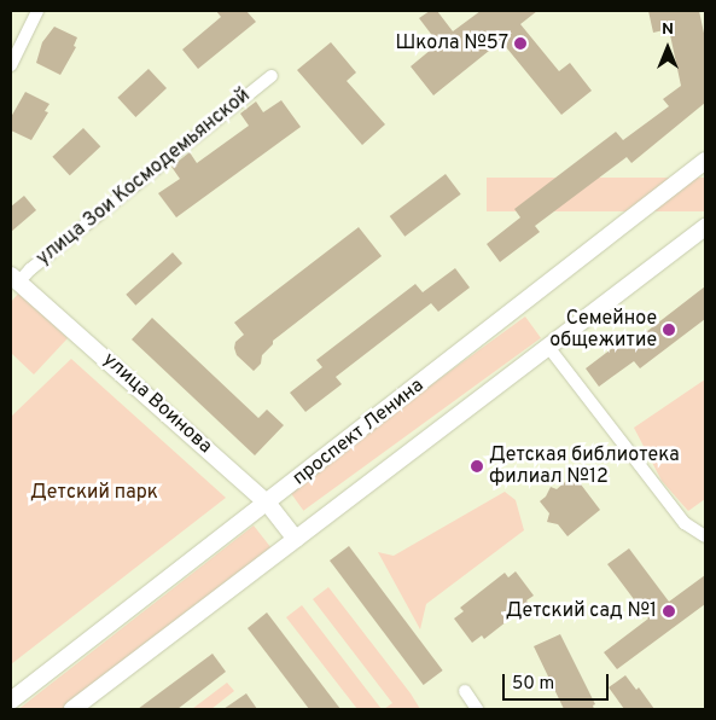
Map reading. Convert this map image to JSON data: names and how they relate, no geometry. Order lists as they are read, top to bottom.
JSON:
{
  "streets": {
    "main road": ["улица Воинова", "проспект Ленина"],
    "street": ["улица Зои Космодемьянской"]
  },
  "crossings": [
    ["улица Зои Космодемьянской", "улица Воинова"],
    ["улица Воинова", "проспект Ленина"]
  ],
  "parks": ["Детский парк"],
  "places": [
    "Школа №57",
    "Семейное общежитие",
    "Детская библиотека филиал №12",
    "Детский сад №1"
  ],
  "scale_bar": "50 m",
  "north": "top"
}
